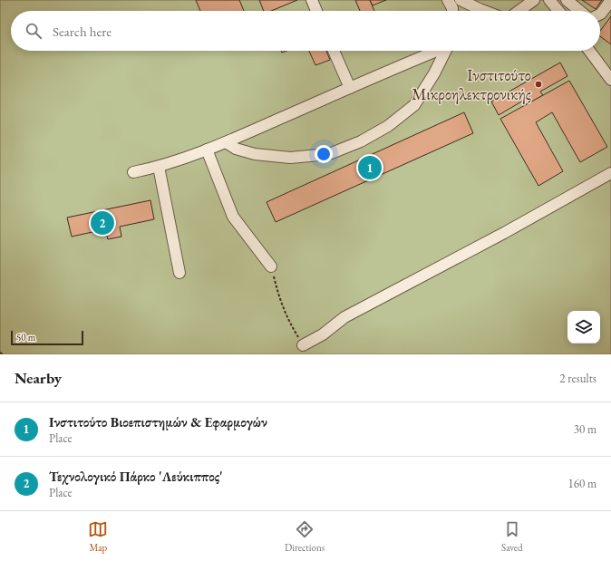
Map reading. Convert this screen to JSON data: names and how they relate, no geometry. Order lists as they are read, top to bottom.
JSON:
{
  "places": ["Ινστιτούτο Μικροηλεκτρονικής"],
  "scale_bar": "50 m",
  "page": {
    "search": "Search here",
    "pins": ["1", "2"],
    "scale": "50 m",
    "heading": ["Nearby", "2 results"],
    "list": [
      {
        "mark": "1",
        "name": "Ινστιτούτο Βιοεπιστημών & Εφαρμογών",
        "note": "Place",
        "value": "30 m"
      },
      {
        "mark": "2",
        "name": "Τεχνολογικό Πάρκο 'Λεύκιππος'",
        "note": "Place",
        "value": "160 m"
      }
    ],
    "nav": ["Map", "Directions", "Saved"]
  }
}
